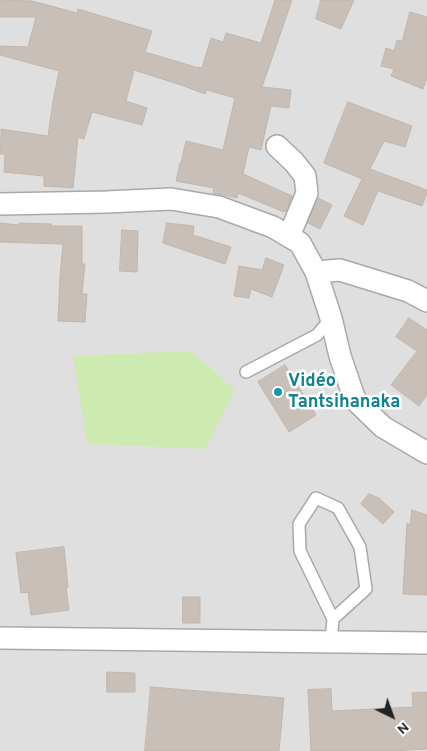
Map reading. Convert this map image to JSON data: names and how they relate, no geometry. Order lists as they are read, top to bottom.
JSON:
{
  "places": ["Vidéo Tantsihanaka"],
  "north": "bottom right"
}
